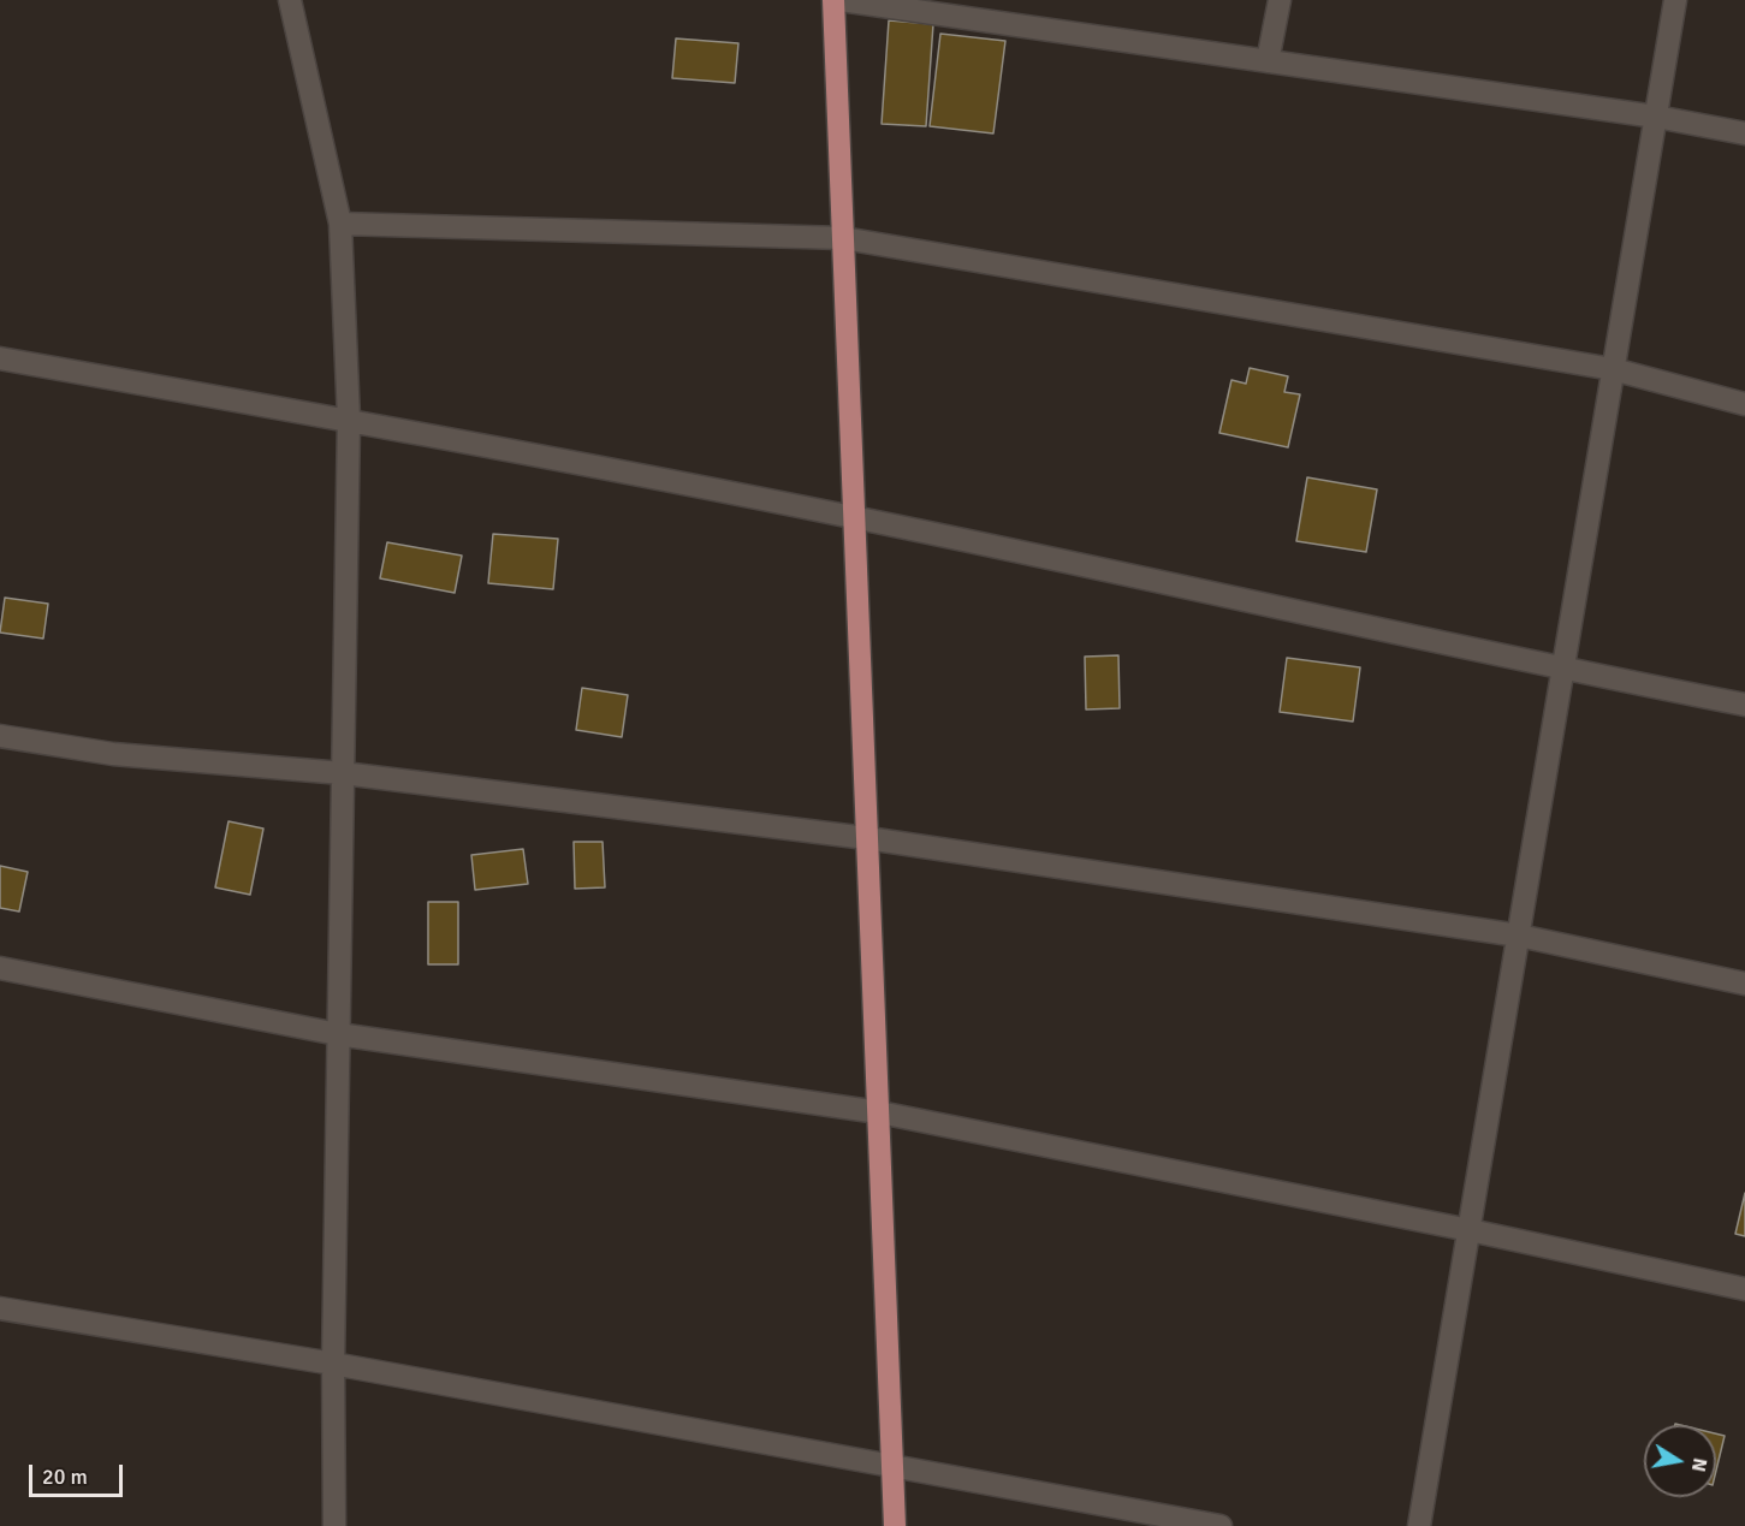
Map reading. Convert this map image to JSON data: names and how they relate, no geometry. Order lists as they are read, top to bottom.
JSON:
{
  "scale_bar": "20 m",
  "north": "right"
}
